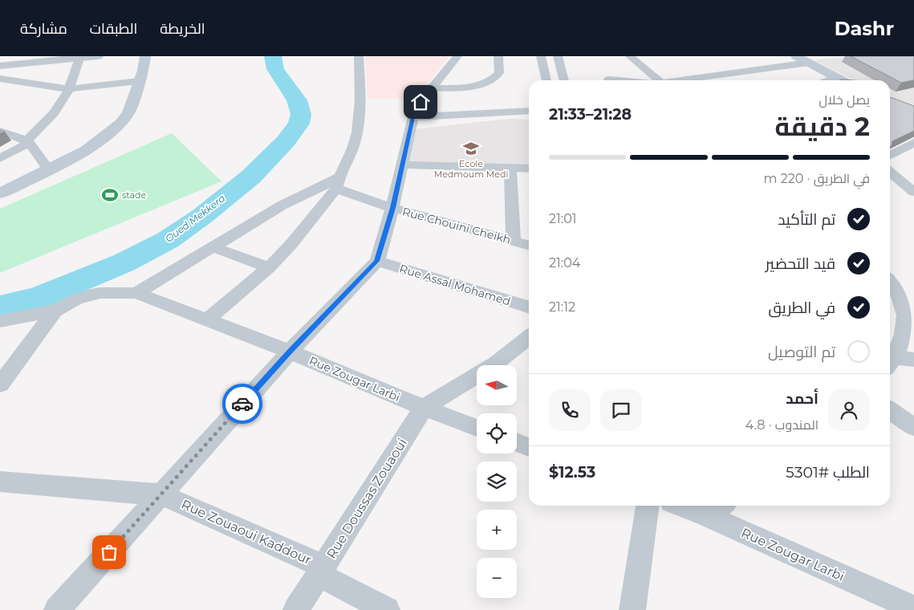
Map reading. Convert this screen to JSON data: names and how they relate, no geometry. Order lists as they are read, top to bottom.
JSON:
{
  "streets": {
    "street": [
      "Rue Chouini Cheikh",
      "Rue Assal Mohamed",
      "Rue Zougar Larbi",
      "Rue Doussas Zouaoui",
      "Rue Zouaoui Kaddour"
    ]
  },
  "crossings": [
    ["Rue Zougar Larbi", "Rue Doussas Zouaoui"],
    ["Rue Doussas Zouaoui", "Rue Zouaoui Kaddour"]
  ],
  "water": ["Oued Mekkera"],
  "places": {
    "school or university": ["Ecole Medmoum Medi"],
    "sports": ["stade"]
  },
  "north": "left",
  "page": {
    "header": "Dashr",
    "nav": ["الخريطة", "الطبقات", "مشاركة"],
    "heading": ["2 دقيقة", "يصل خلال", "21:28–21:33"],
    "panel": [
      "أحمد",
      "المندوب · 4.8",
      "الطلب #5301",
      "$12.53"
    ],
    "bar": "في الطريق · 220 m",
    "list": [
      ["تم التأكيد", "21:01"],
      ["قيد التحضير", "21:04"],
      ["في الطريق", "21:12"],
      "تم التوصيل"
    ],
    "map_buttons": ["+", "−"]
  }
}
